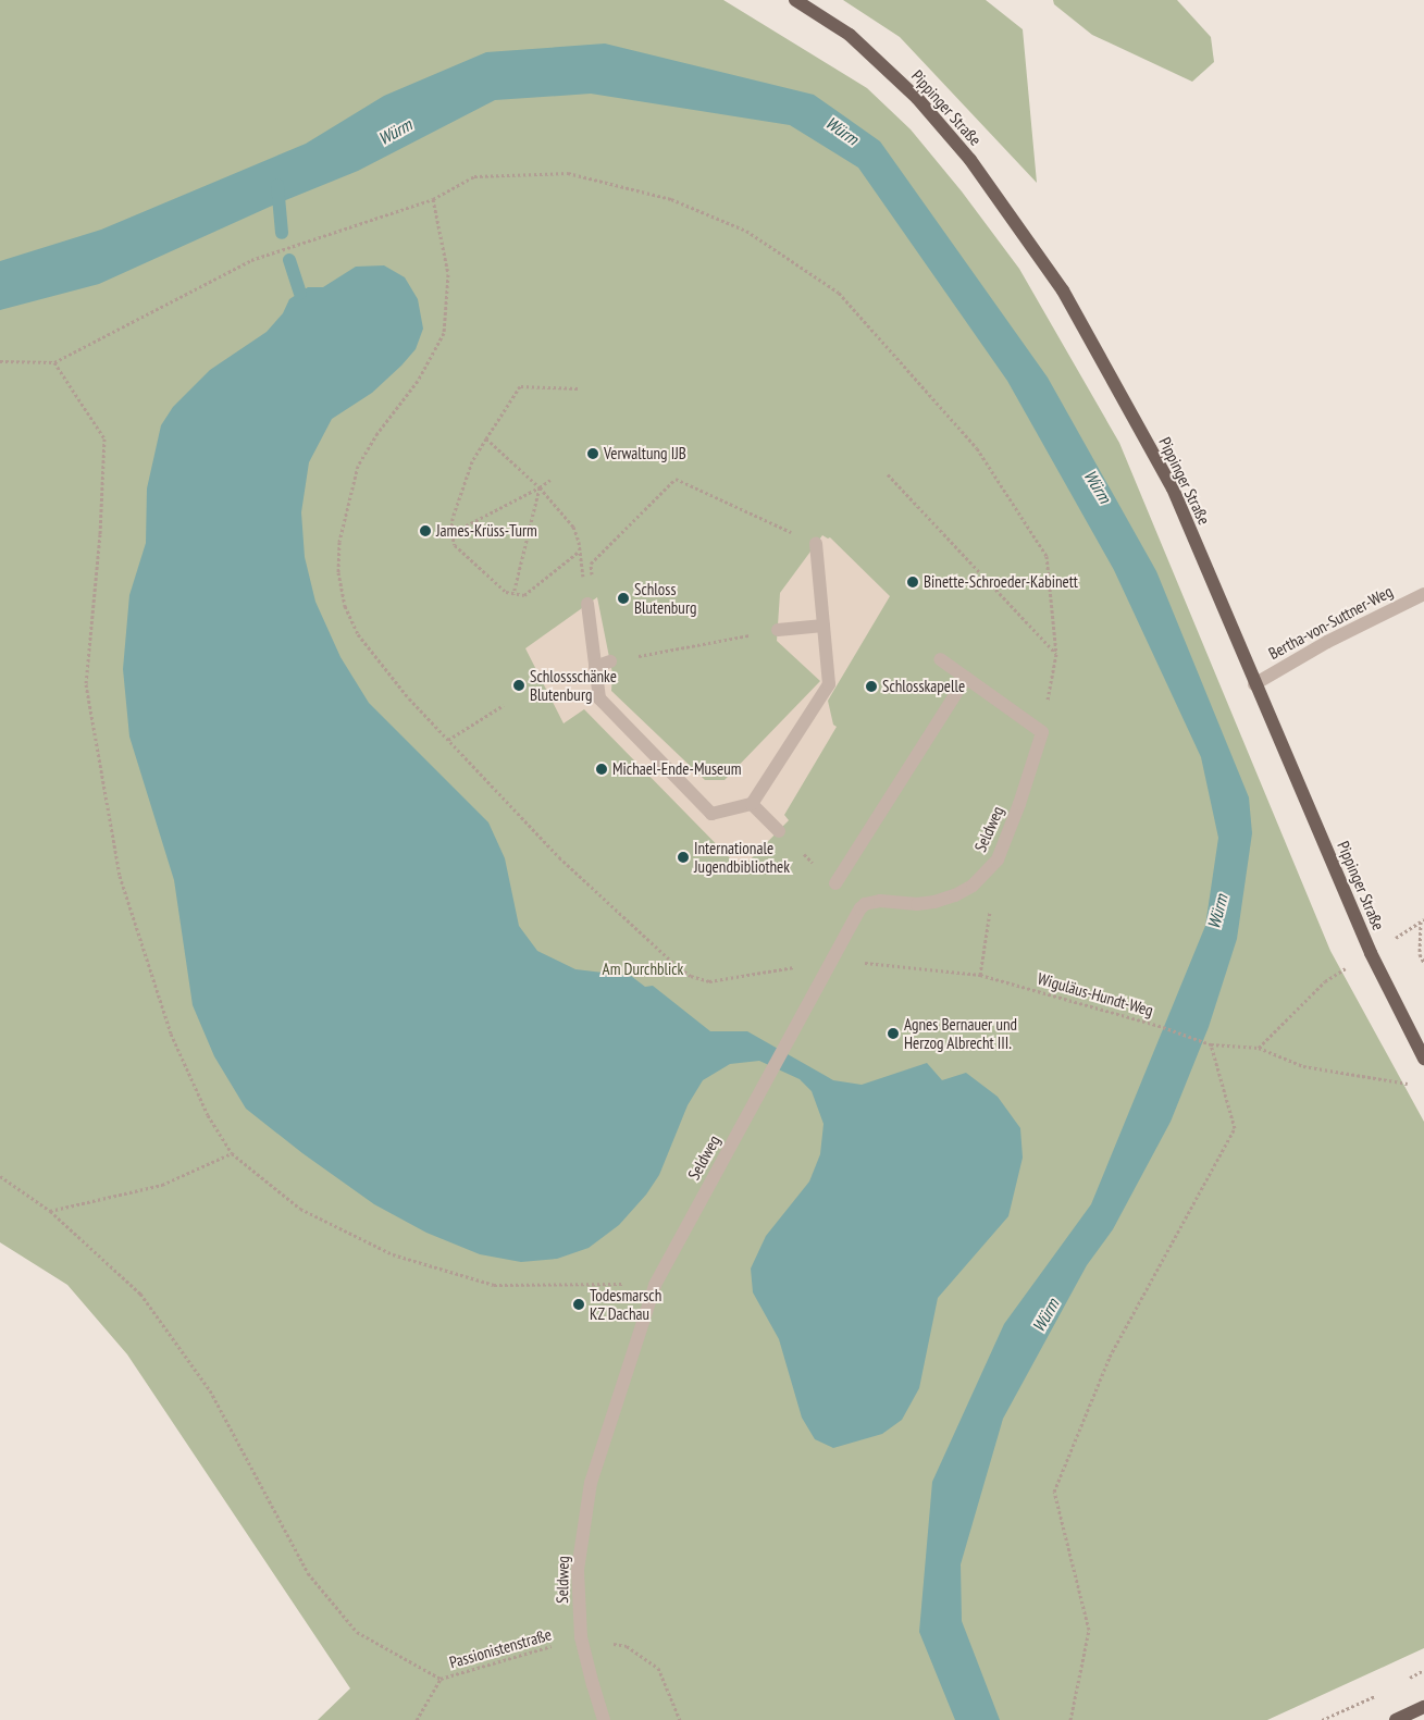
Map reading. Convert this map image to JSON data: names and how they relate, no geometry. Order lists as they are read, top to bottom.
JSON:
{
  "streets": {
    "main road": ["Pippinger Straße"],
    "street": ["Bertha-von-Suttner-Weg", "Seldweg"],
    "path": ["Wiguläus-Hundt-Weg", "Passionistenstraße"]
  },
  "crossings": [
    ["Pippinger Straße", "Bertha-von-Suttner-Weg"],
    ["Seldweg", "Wiguläus-Hundt-Weg"],
    ["Seldweg", "Passionistenstraße"]
  ],
  "water": ["Würm"],
  "parks": ["Am Durchblick"],
  "places": [
    "Verwaltung IJB",
    "James-Krüss-Turm",
    "Binette-Schroeder-Kabinett",
    "Schloss Blutenburg",
    "Schlossschänke Blutenburg",
    "Schlosskapelle",
    "Michael-Ende-Museum",
    "Internationale Jugendbibliothek",
    "Agnes Bernauer und Herzog Albrecht III.",
    "Todesmarsch KZ Dachau"
  ]
}
